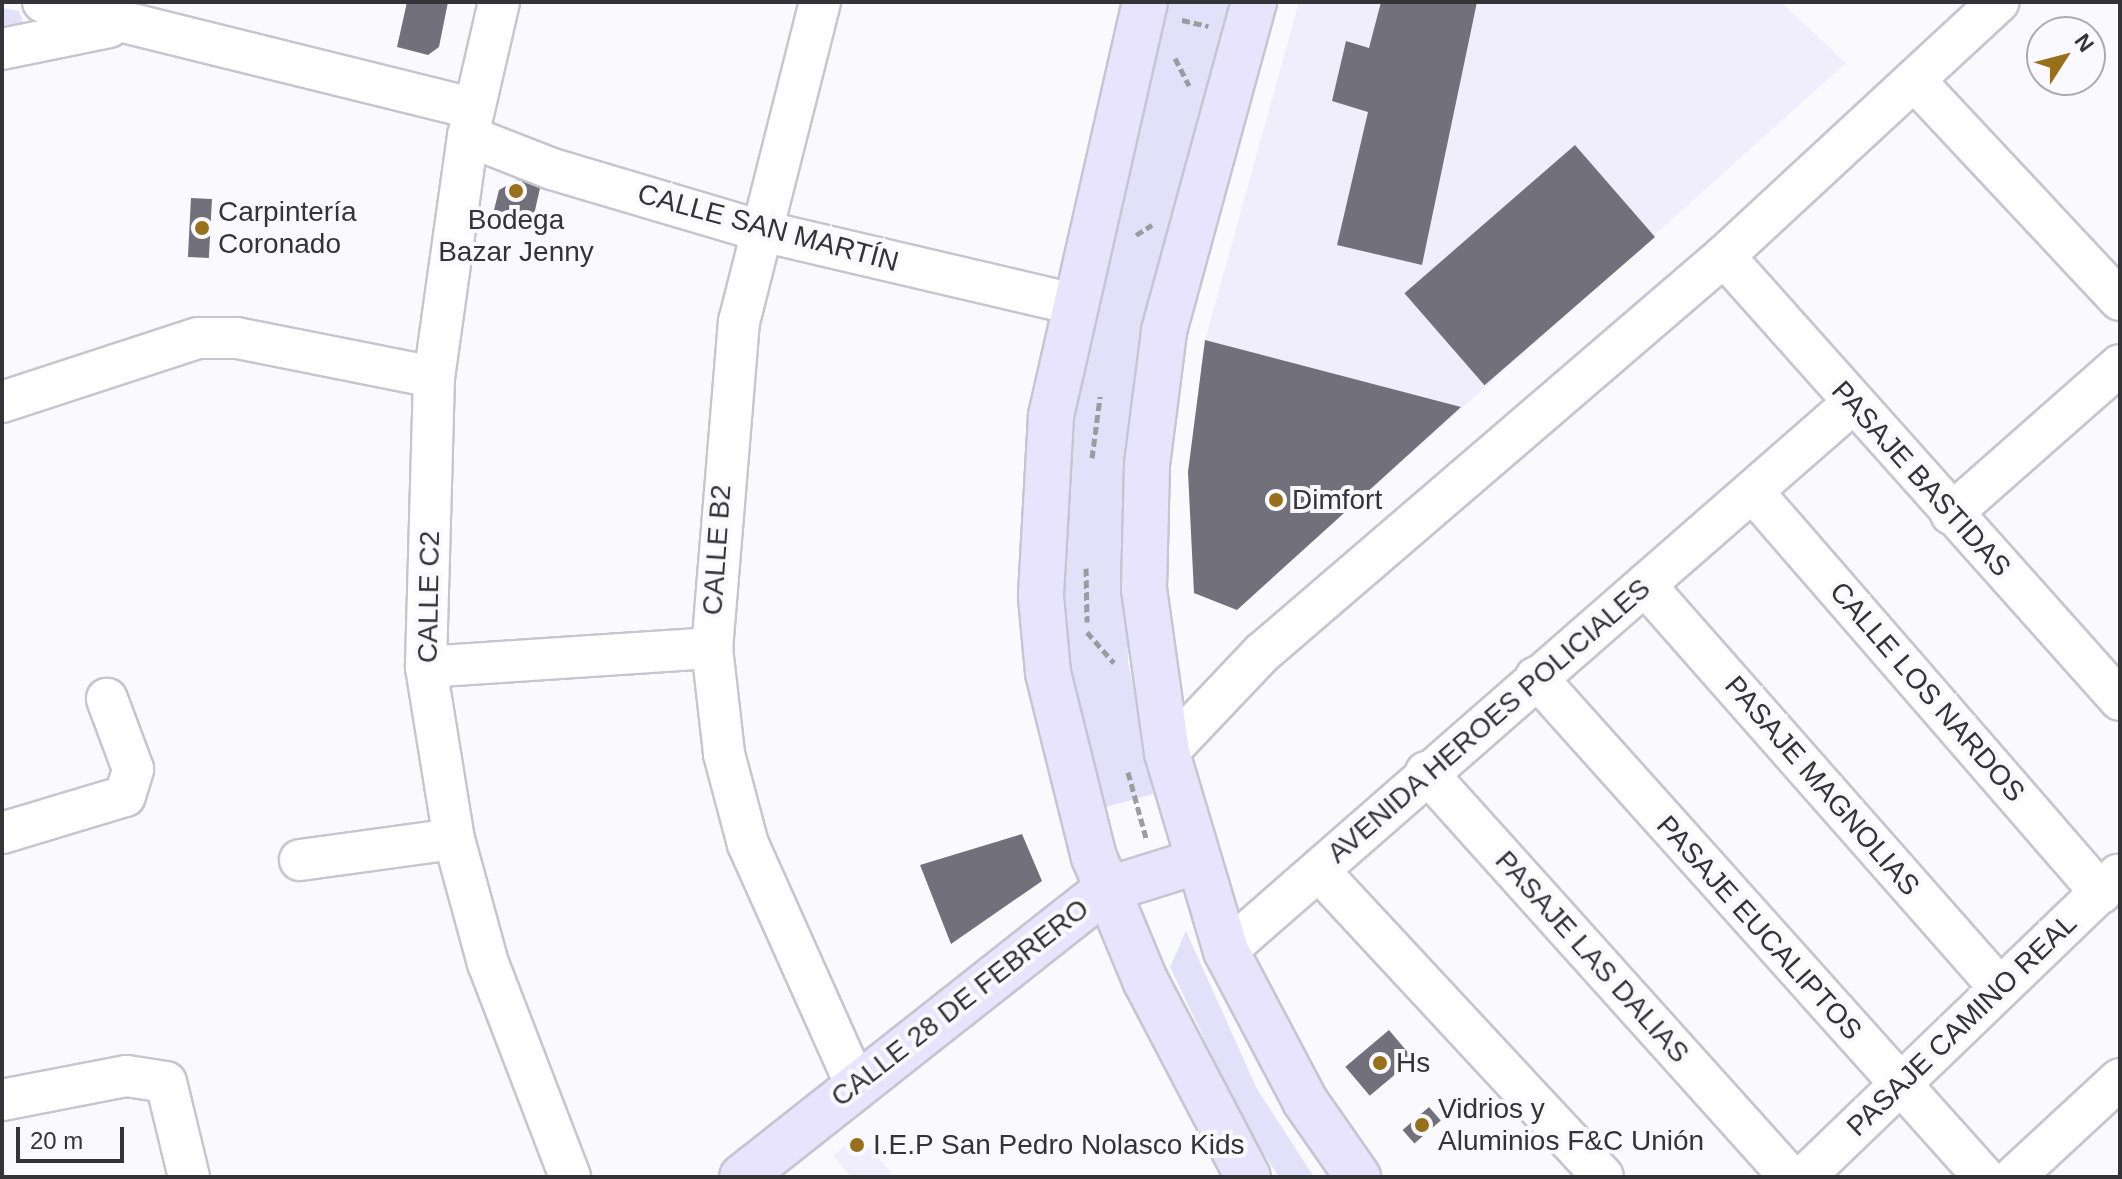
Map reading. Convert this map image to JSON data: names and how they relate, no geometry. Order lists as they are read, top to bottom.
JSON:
{
  "streets": {
    "main road": ["CALLE 28 DE FEBRERO"],
    "street": [
      "CALLE SAN MARTÍN",
      "PASAJE BASTIDAS",
      "CALLE B2",
      "CALLE C2",
      "CALLE LOS NARDOS",
      "AVENIDA HEROES POLICIALES",
      "PASAJE MAGNOLIAS",
      "PASAJE EUCALIPTOS",
      "PASAJE LAS DALIAS",
      "PASAJE CAMINO REAL"
    ]
  },
  "crossings": [
    ["CALLE SAN MARTÍN", "CALLE B2"],
    ["CALLE SAN MARTÍN", "CALLE C2"],
    ["PASAJE BASTIDAS", "AVENIDA HEROES POLICIALES"],
    ["CALLE B2", "CALLE 28 DE FEBRERO"],
    ["CALLE LOS NARDOS", "AVENIDA HEROES POLICIALES"],
    ["CALLE LOS NARDOS", "PASAJE CAMINO REAL"],
    ["AVENIDA HEROES POLICIALES", "PASAJE MAGNOLIAS"],
    ["AVENIDA HEROES POLICIALES", "PASAJE EUCALIPTOS"],
    ["AVENIDA HEROES POLICIALES", "PASAJE LAS DALIAS"],
    ["PASAJE MAGNOLIAS", "PASAJE CAMINO REAL"],
    ["PASAJE EUCALIPTOS", "PASAJE CAMINO REAL"]
  ],
  "places": [
    "Bodega Bazar Jenny",
    "Carpintería Coronado",
    "Dimfort",
    "Hs",
    "Vidrios y Aluminios F&C Unión",
    "I.E.P San Pedro Nolasco Kids"
  ],
  "scale_bar": "20 m",
  "north": "top right"
}
